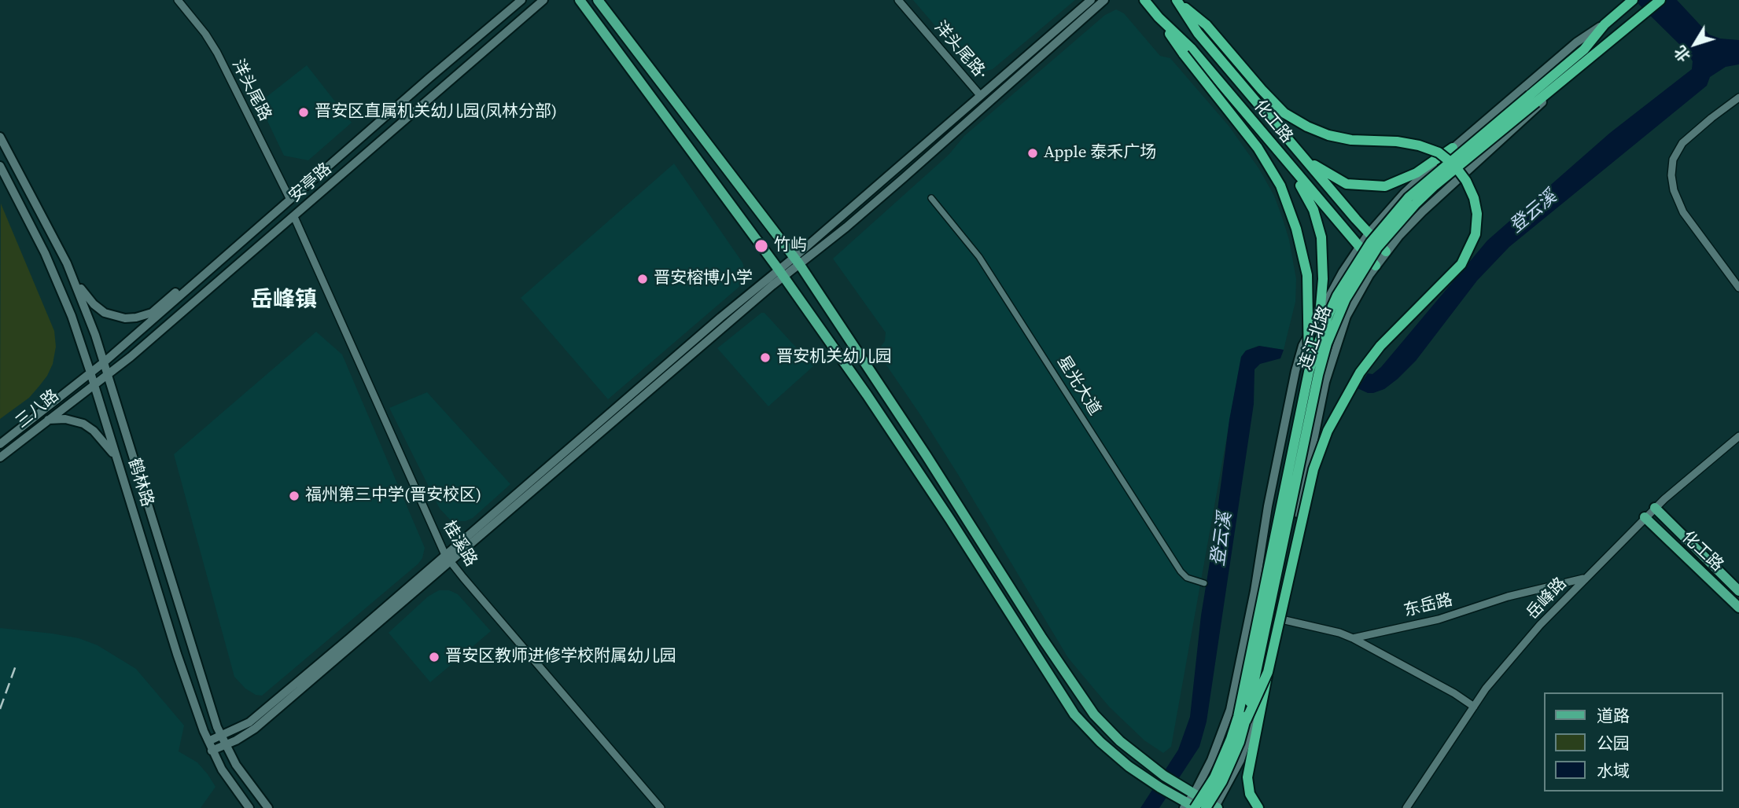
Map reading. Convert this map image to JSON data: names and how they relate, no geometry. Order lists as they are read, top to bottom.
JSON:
{
  "streets": {
    "highway": ["化工路", "连江北路"],
    "main road": ["安亭路", "三八路", "鹤林路"],
    "street": [
      "洋头尾路·",
      "洋头尾路",
      "星光大道",
      "桂溪路",
      "岳峰路",
      "东岳路"
    ]
  },
  "crossings": [
    ["洋头尾路", "安亭路"],
    ["化工路", "岳峰路"],
    ["安亭路", "三八路"],
    ["安亭路", "鹤林路"],
    ["安亭路", "桂溪路"],
    ["三八路", "鹤林路"],
    ["岳峰路", "东岳路"]
  ],
  "districts": ["岳峰镇"],
  "water": ["登云溪"],
  "places": [
    "晋安区直属机关幼儿园(凤林分部)",
    "Apple 泰禾广场",
    "竹屿",
    "晋安榕博小学",
    "晋安机关幼儿园",
    "福州第三中学(晋安校区)",
    "晋安区教师进修学校附属幼儿园"
  ],
  "legend": ["道路", "公园", "水域"],
  "north": "bottom left"
}
